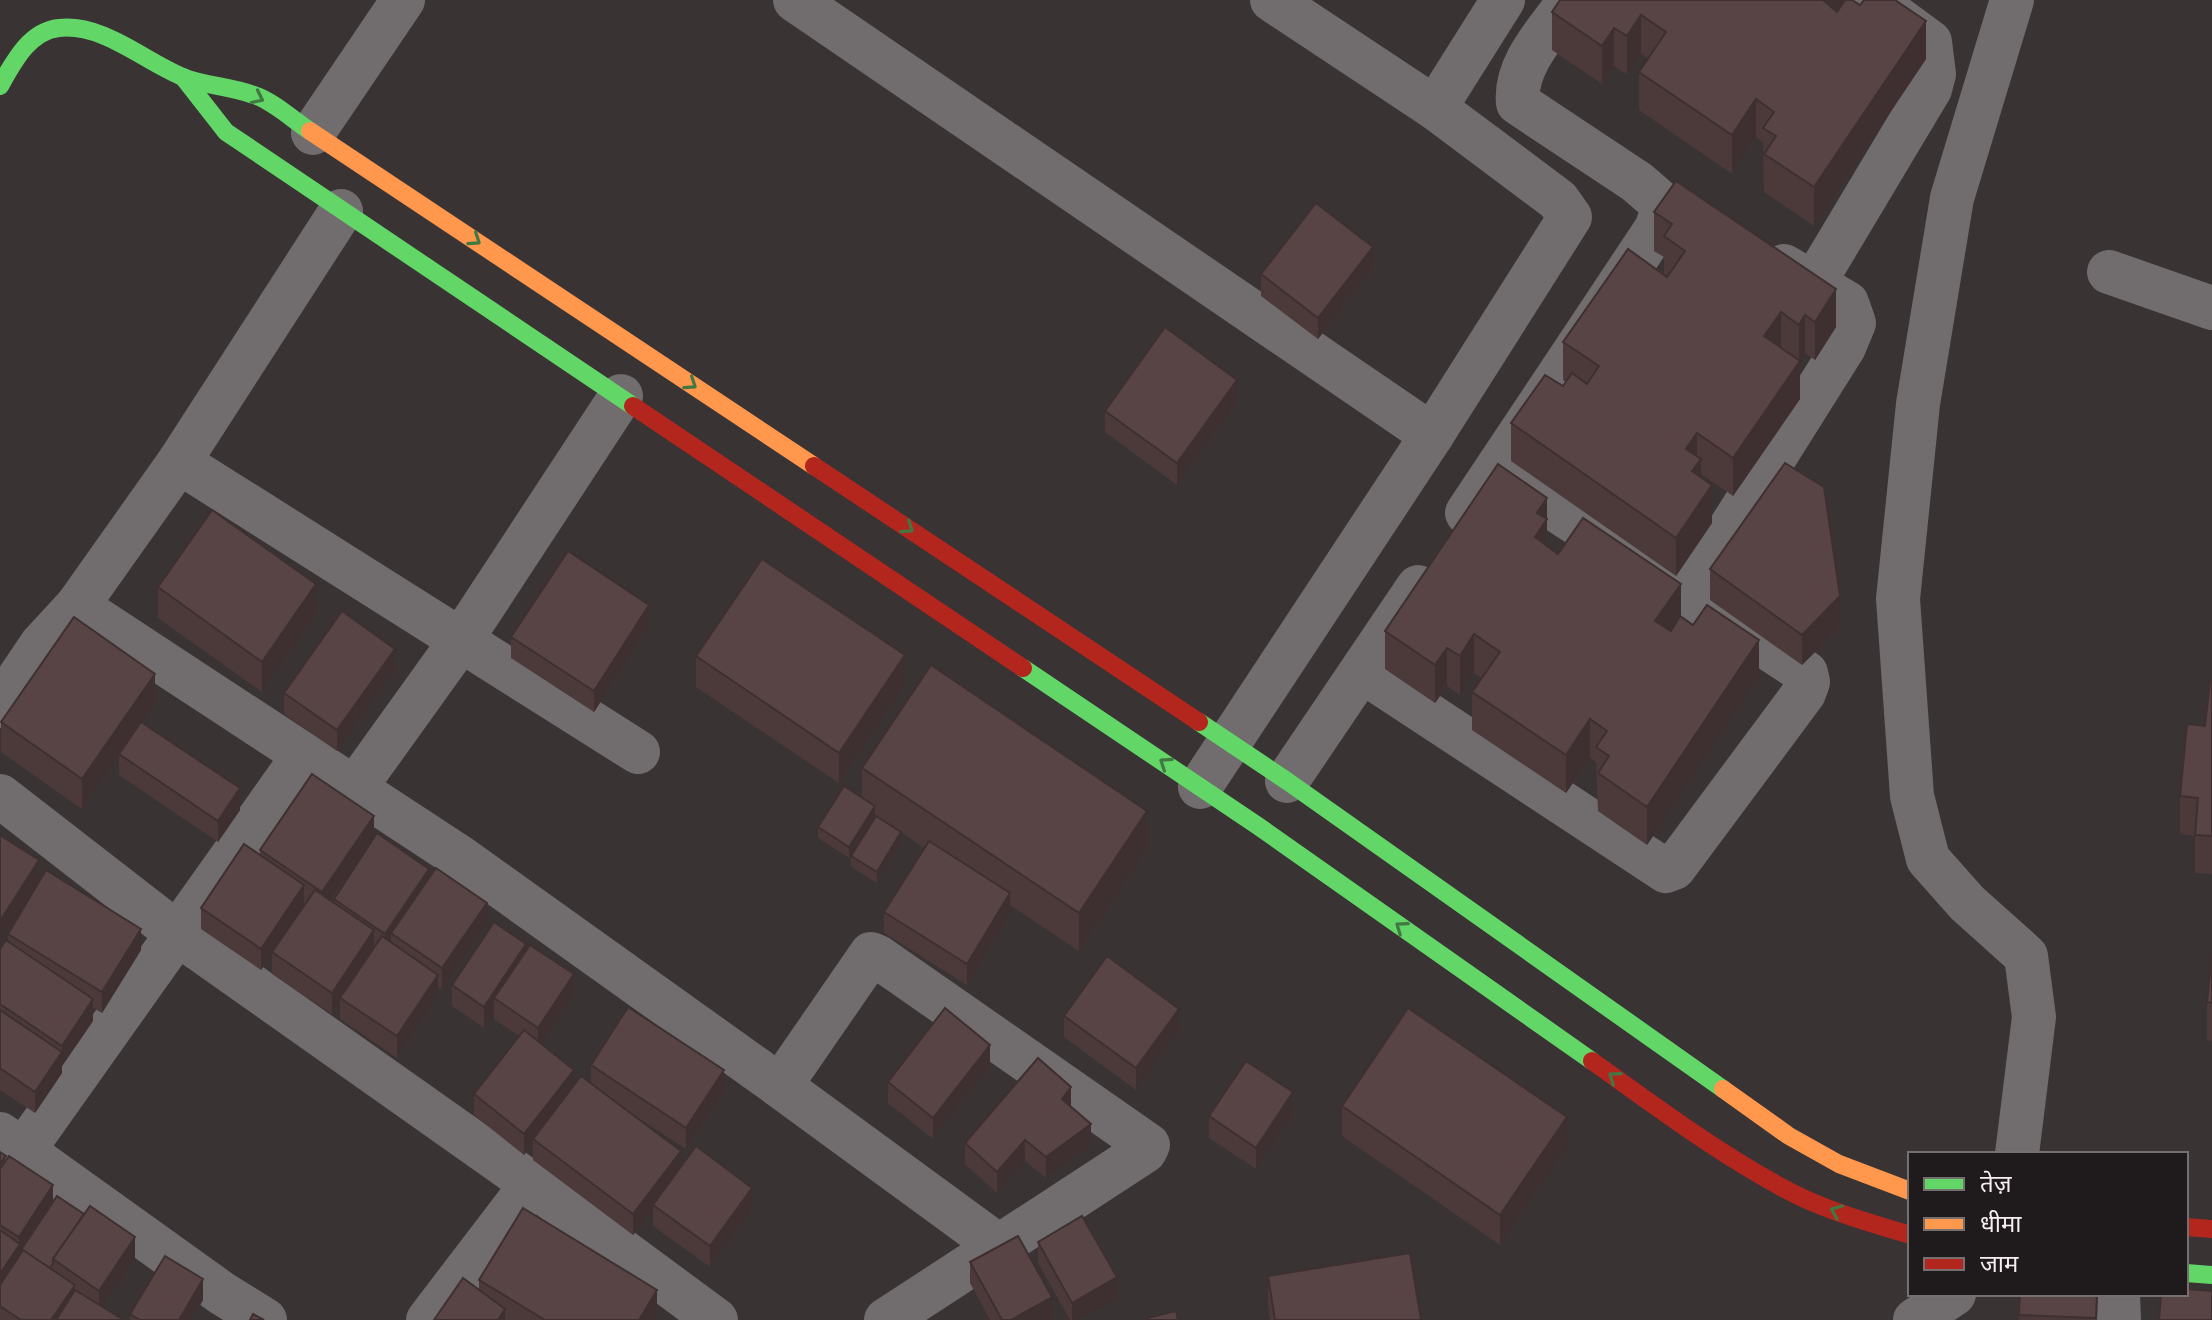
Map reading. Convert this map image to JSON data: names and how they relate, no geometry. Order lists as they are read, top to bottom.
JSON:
{
  "legend": ["तेज़", "धीमा", "जाम"]
}
